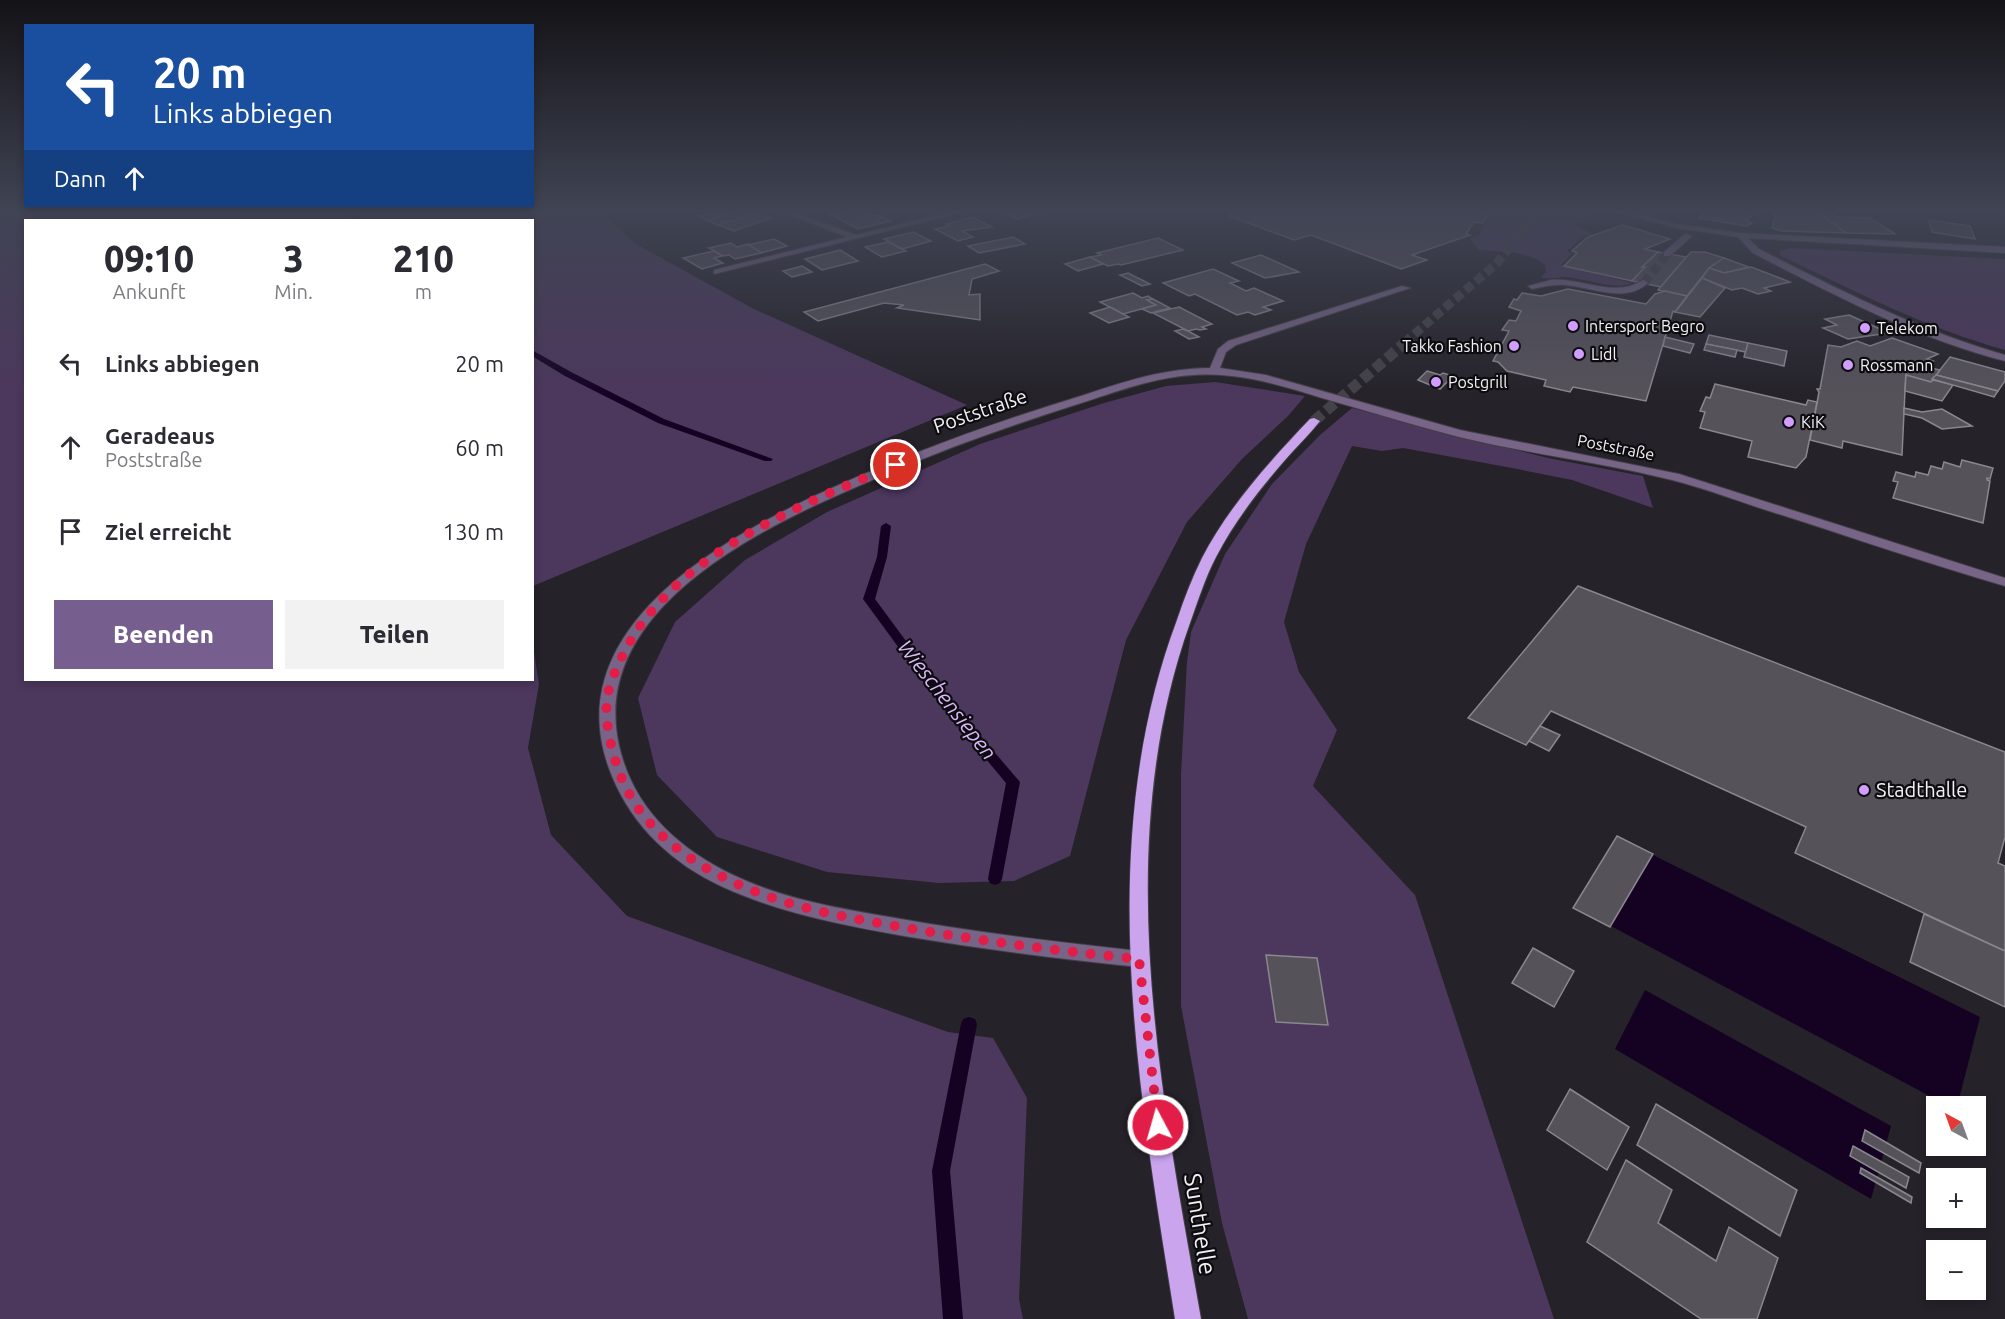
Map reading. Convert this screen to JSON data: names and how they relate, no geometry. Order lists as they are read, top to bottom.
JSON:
{
  "streets": {
    "main road": ["Sunthelle"],
    "street": ["Poststraße"]
  },
  "crossings": [
    ["Poststraße", "Sunthelle"]
  ],
  "water": ["Wieschensiepen"],
  "places": [
    "Intersport Begro",
    "Telekom",
    "Takko Fashion",
    "Lidl",
    "Rossmann",
    "Postgrill",
    "KiK",
    "Stadthalle"
  ],
  "north": "top left",
  "page": {
    "turn": ["20 m", "Links abbiegen"],
    "then": "Dann",
    "eta": [
      "09:10",
      "Ankunft",
      "3",
      "Min.",
      "210",
      "m"
    ],
    "list": [
      {
        "name": "Links abbiegen",
        "value": "20 m"
      },
      {
        "name": "Geradeaus",
        "note": "Poststraße",
        "value": "60 m"
      },
      {
        "name": "Ziel erreicht",
        "value": "130 m"
      }
    ],
    "buttons": ["Beenden", "Teilen"],
    "map_buttons": ["+", "−"]
  }
}
